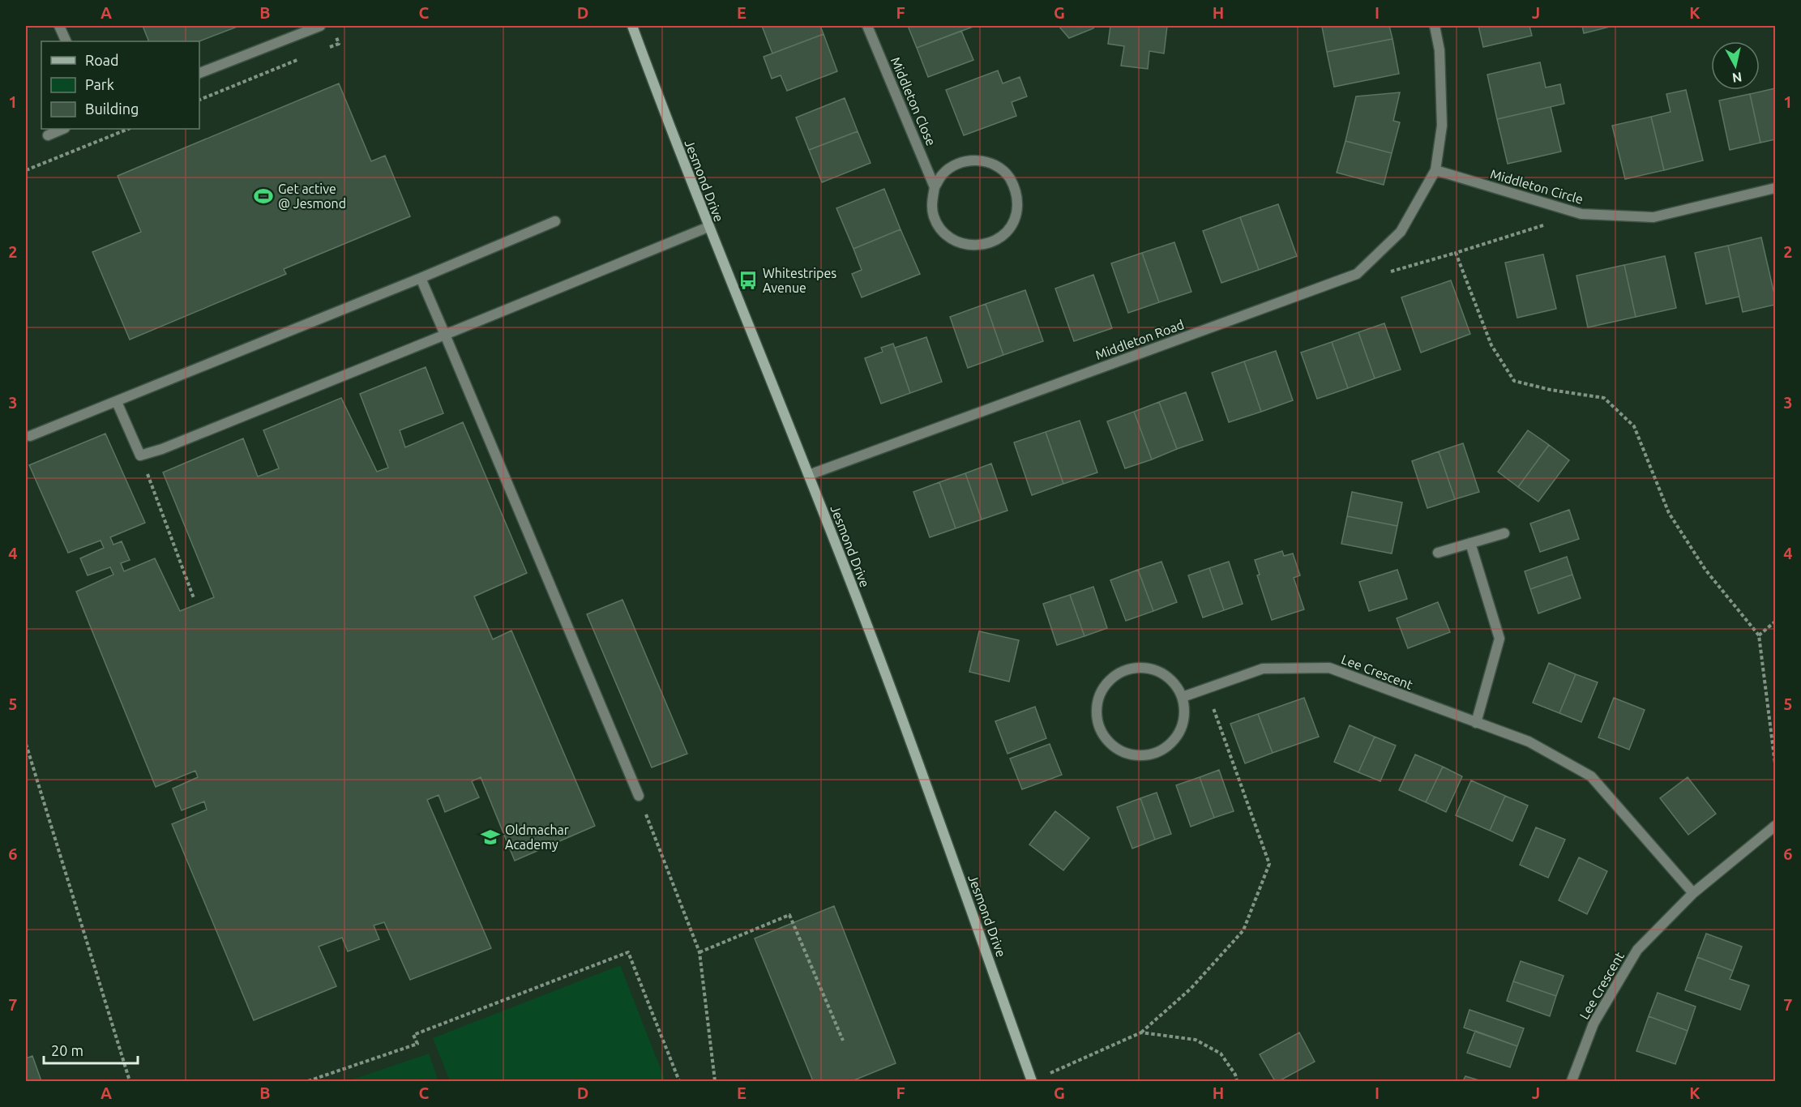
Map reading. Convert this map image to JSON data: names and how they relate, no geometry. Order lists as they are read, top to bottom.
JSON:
{
  "streets": {
    "street": [
      "Middleton Close",
      "Jesmond Drive",
      "Middleton Circle",
      "Middleton Road",
      "Lee Crescent"
    ]
  },
  "crossings": [
    ["Jesmond Drive", "Middleton Road"],
    ["Middleton Circle", "Middleton Road"]
  ],
  "places": {
    "sports": ["Get active @ Jesmond"],
    "bus stop": ["Whitestripes Avenue"],
    "school or university": ["Oldmachar Academy"]
  },
  "legend": ["Road", "Park", "Building"],
  "scale_bar": "20 m",
  "north": "bottom",
  "grid": {
    "columns": [
      "A",
      "B",
      "C",
      "D",
      "E",
      "F",
      "G",
      "H",
      "I",
      "J",
      "K"
    ],
    "rows": [
      "1",
      "2",
      "3",
      "4",
      "5",
      "6",
      "7"
    ]
  }
}
